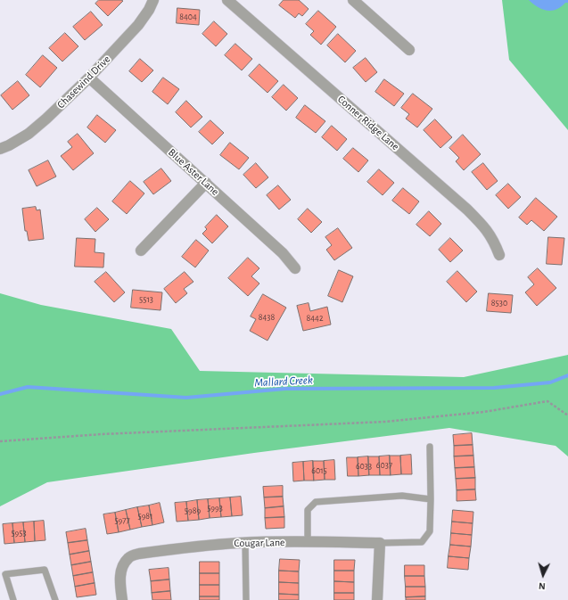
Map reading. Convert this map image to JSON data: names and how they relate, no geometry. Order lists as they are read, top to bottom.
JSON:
{
  "streets": {
    "street": [
      "Chasewind Drive",
      "Conner Ridge Lane",
      "Blue Aster Lane",
      "Cougar Lane"
    ]
  },
  "crossings": [
    ["Chasewind Drive", "Blue Aster Lane"]
  ],
  "water": ["Mallard Creek"],
  "house_numbers": [
    "8404",
    "5513",
    "8530",
    "8438",
    "8442",
    "6037",
    "6033",
    "6015",
    "5993",
    "5989",
    "5981",
    "5977",
    "5953"
  ],
  "north": "bottom"
}
